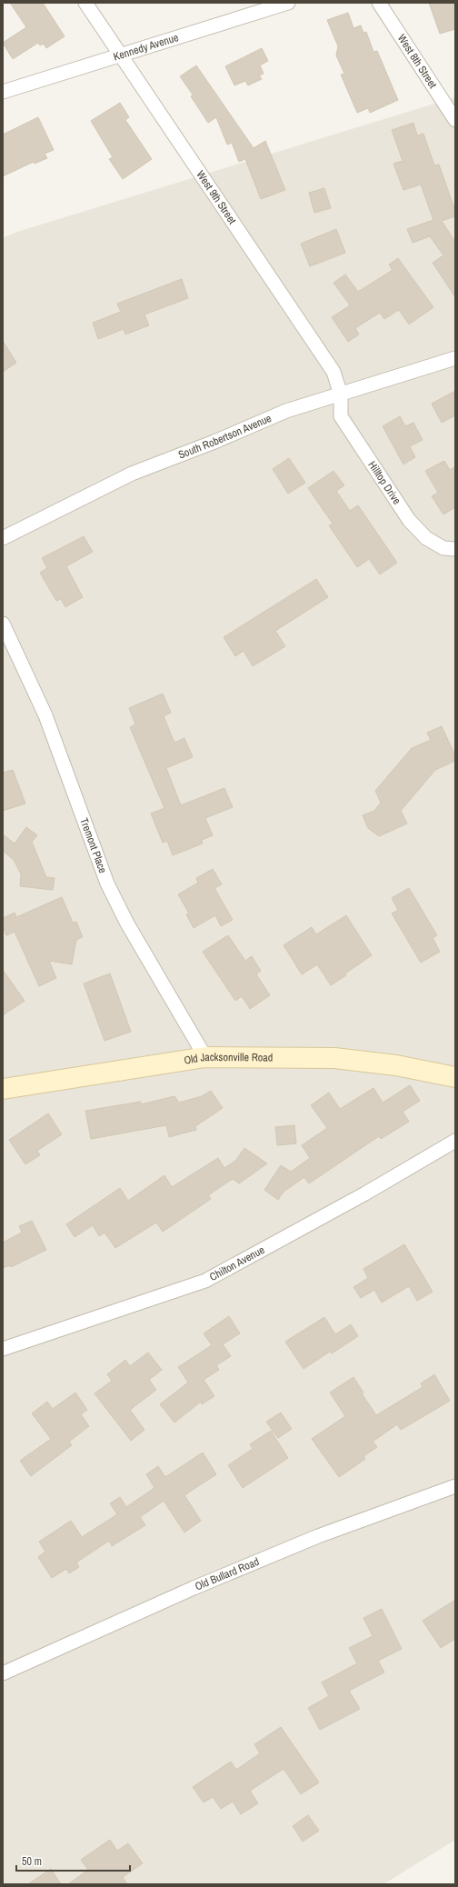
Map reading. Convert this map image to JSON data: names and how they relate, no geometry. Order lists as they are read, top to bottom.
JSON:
{
  "streets": {
    "main road": ["Old Jacksonville Road"],
    "street": [
      "Kennedy Avenue",
      "West 8th Street",
      "West 9th Street",
      "South Robertson Avenue",
      "Hilltop Drive",
      "Tremont Place",
      "Chilton Avenue",
      "Old Bullard Road"
    ]
  },
  "crossings": [
    ["Kennedy Avenue", "West 9th Street"],
    ["West 9th Street", "South Robertson Avenue"],
    ["West 9th Street", "Hilltop Drive"],
    ["South Robertson Avenue", "Hilltop Drive"],
    ["Tremont Place", "Old Jacksonville Road"]
  ],
  "scale_bar": "50 m"
}
